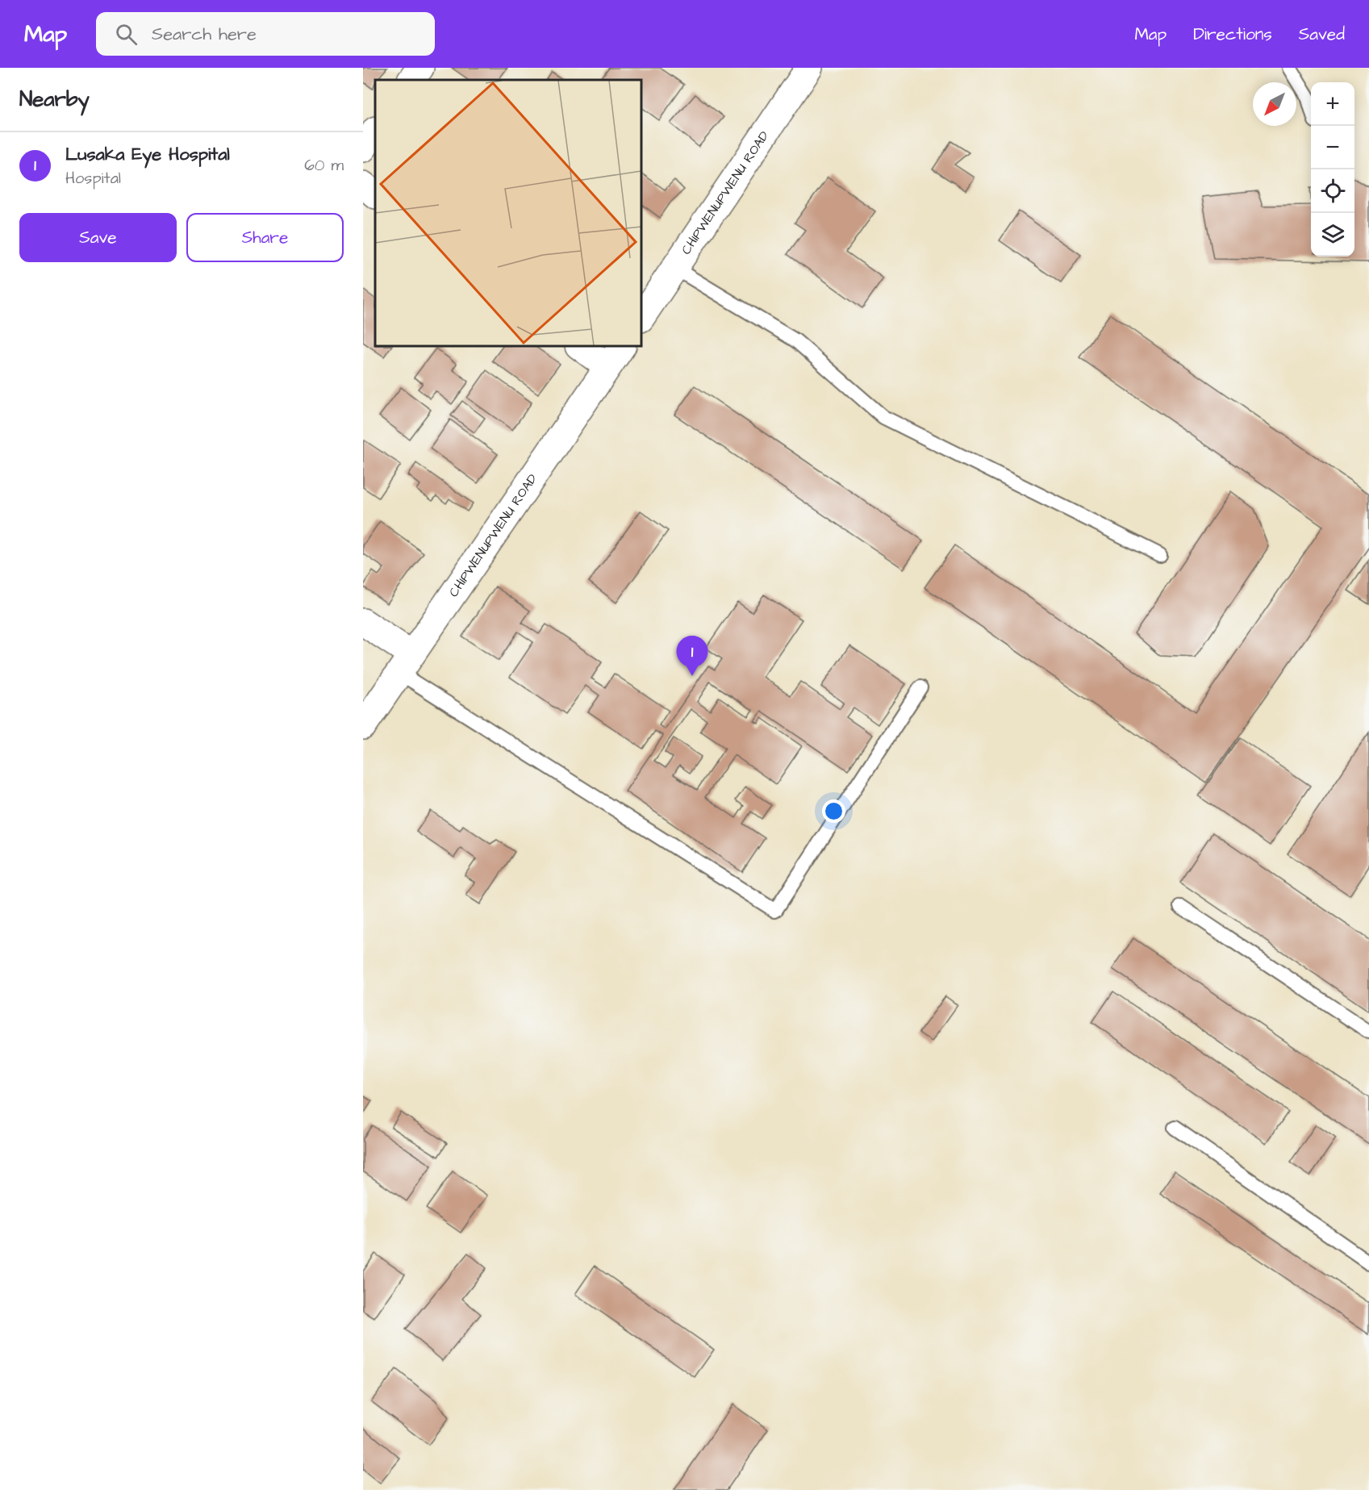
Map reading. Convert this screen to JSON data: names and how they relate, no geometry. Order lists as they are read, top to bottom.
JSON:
{
  "streets": {
    "street": ["CHIPWENUPWENU ROAD"]
  },
  "north": "bottom left",
  "page": {
    "header": "Map",
    "search": "Search here",
    "nav": ["Map", "Directions", "Saved"],
    "heading": "Nearby",
    "map_buttons": ["+", "−"],
    "list": [
      {
        "mark": "1",
        "name": "Lusaka Eye Hospital",
        "note": "Hospital",
        "value": "60 m"
      }
    ],
    "buttons": ["Save", "Share"],
    "pins": "1"
  }
}
